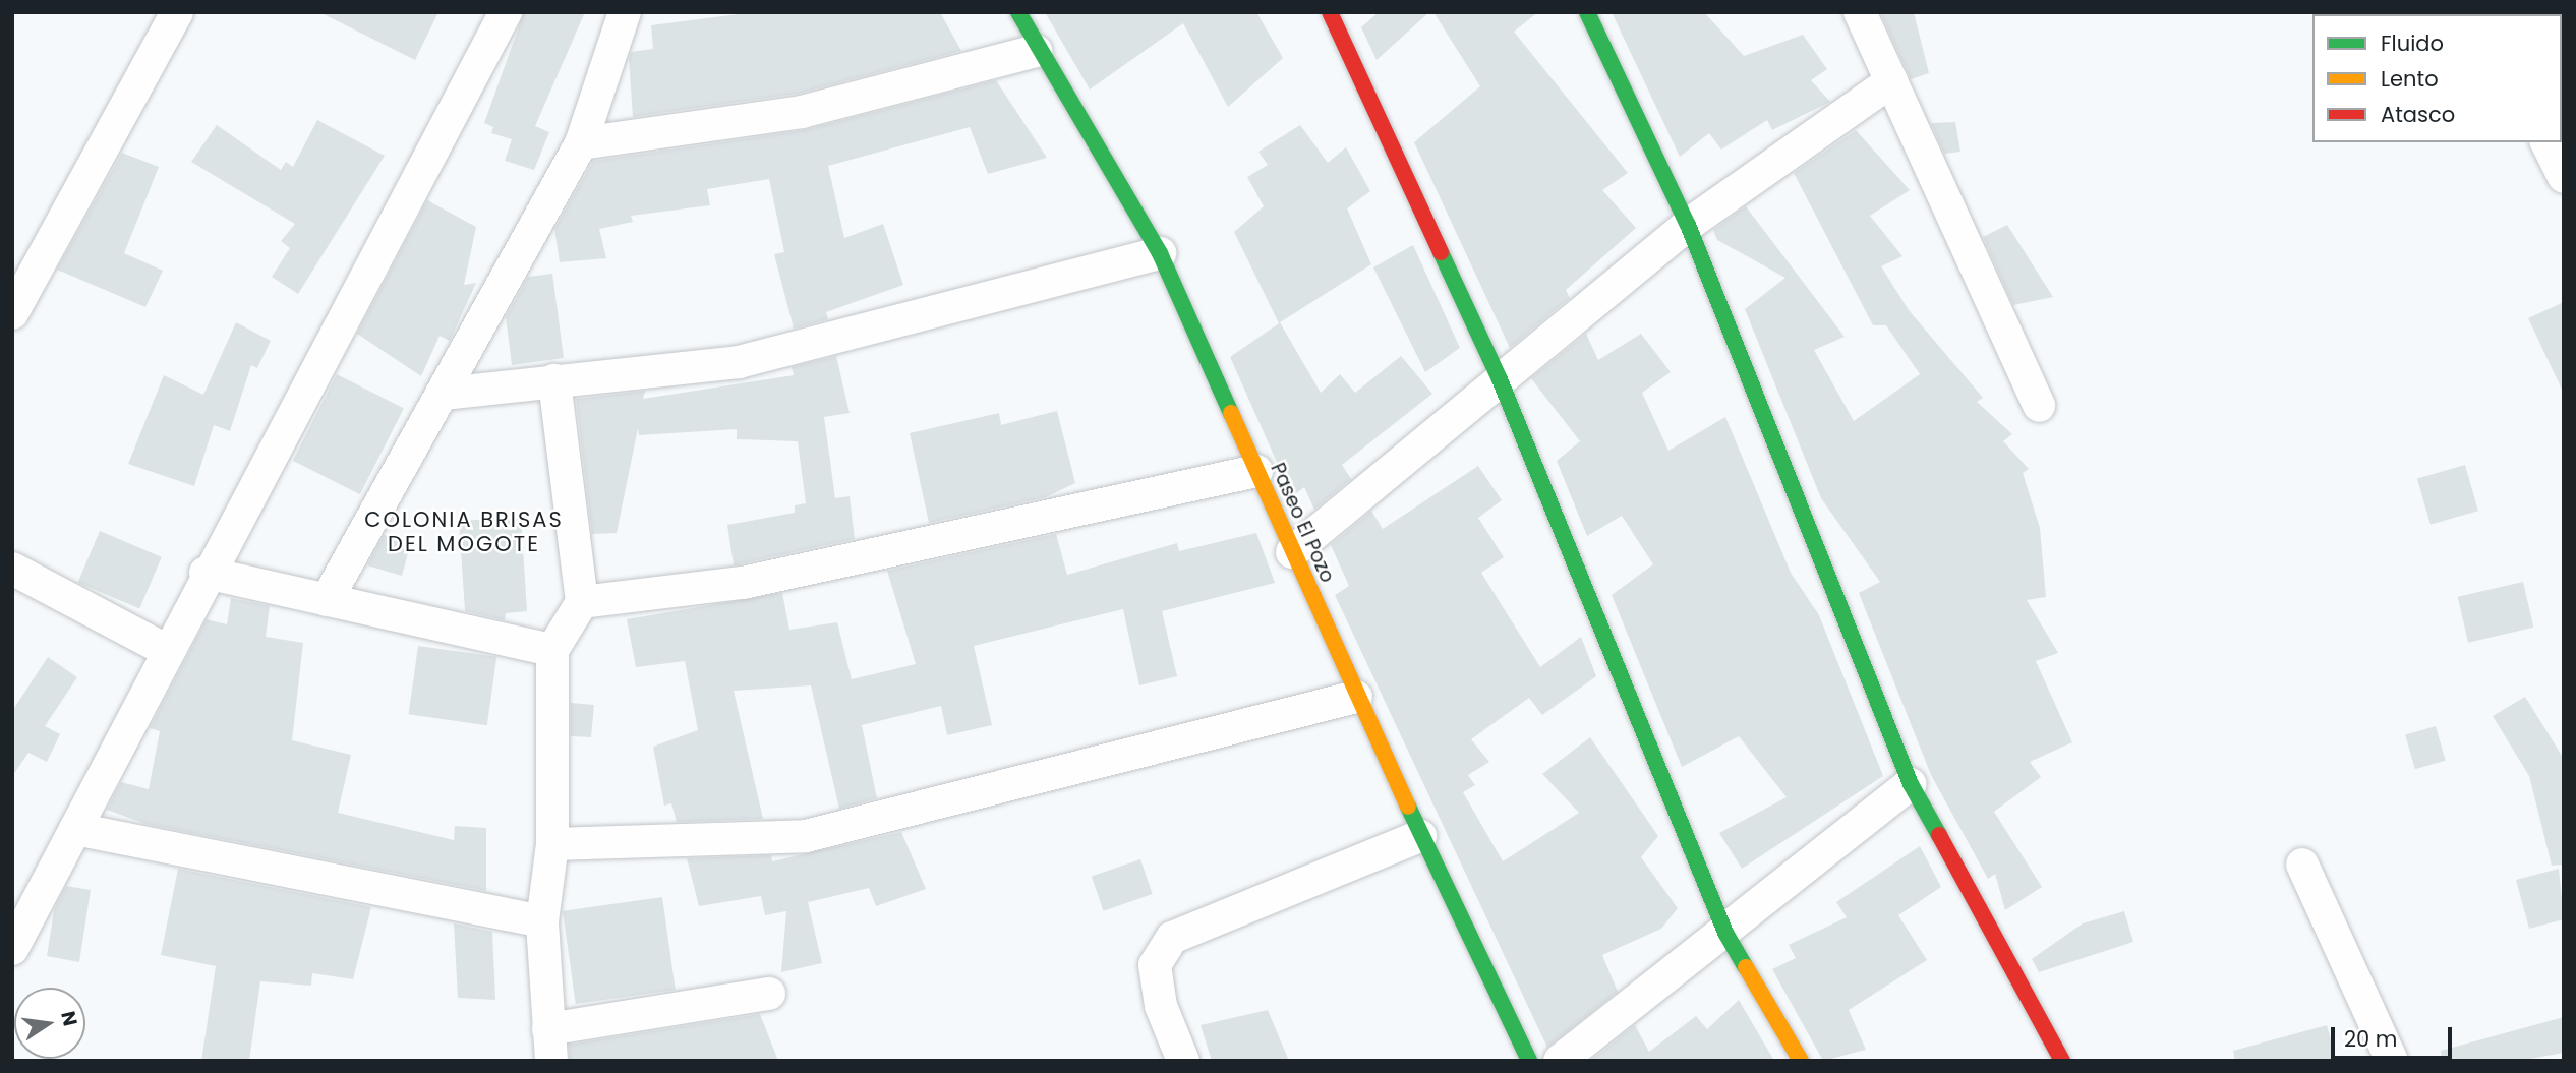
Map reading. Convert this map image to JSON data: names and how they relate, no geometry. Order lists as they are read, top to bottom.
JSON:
{
  "streets": {
    "street": ["Paseo El Pozo"]
  },
  "districts": ["COLONIA BRISAS DEL MOGOTE"],
  "legend": ["Fluido", "Lento", "Atasco"],
  "scale_bar": "20 m",
  "north": "right"
}
